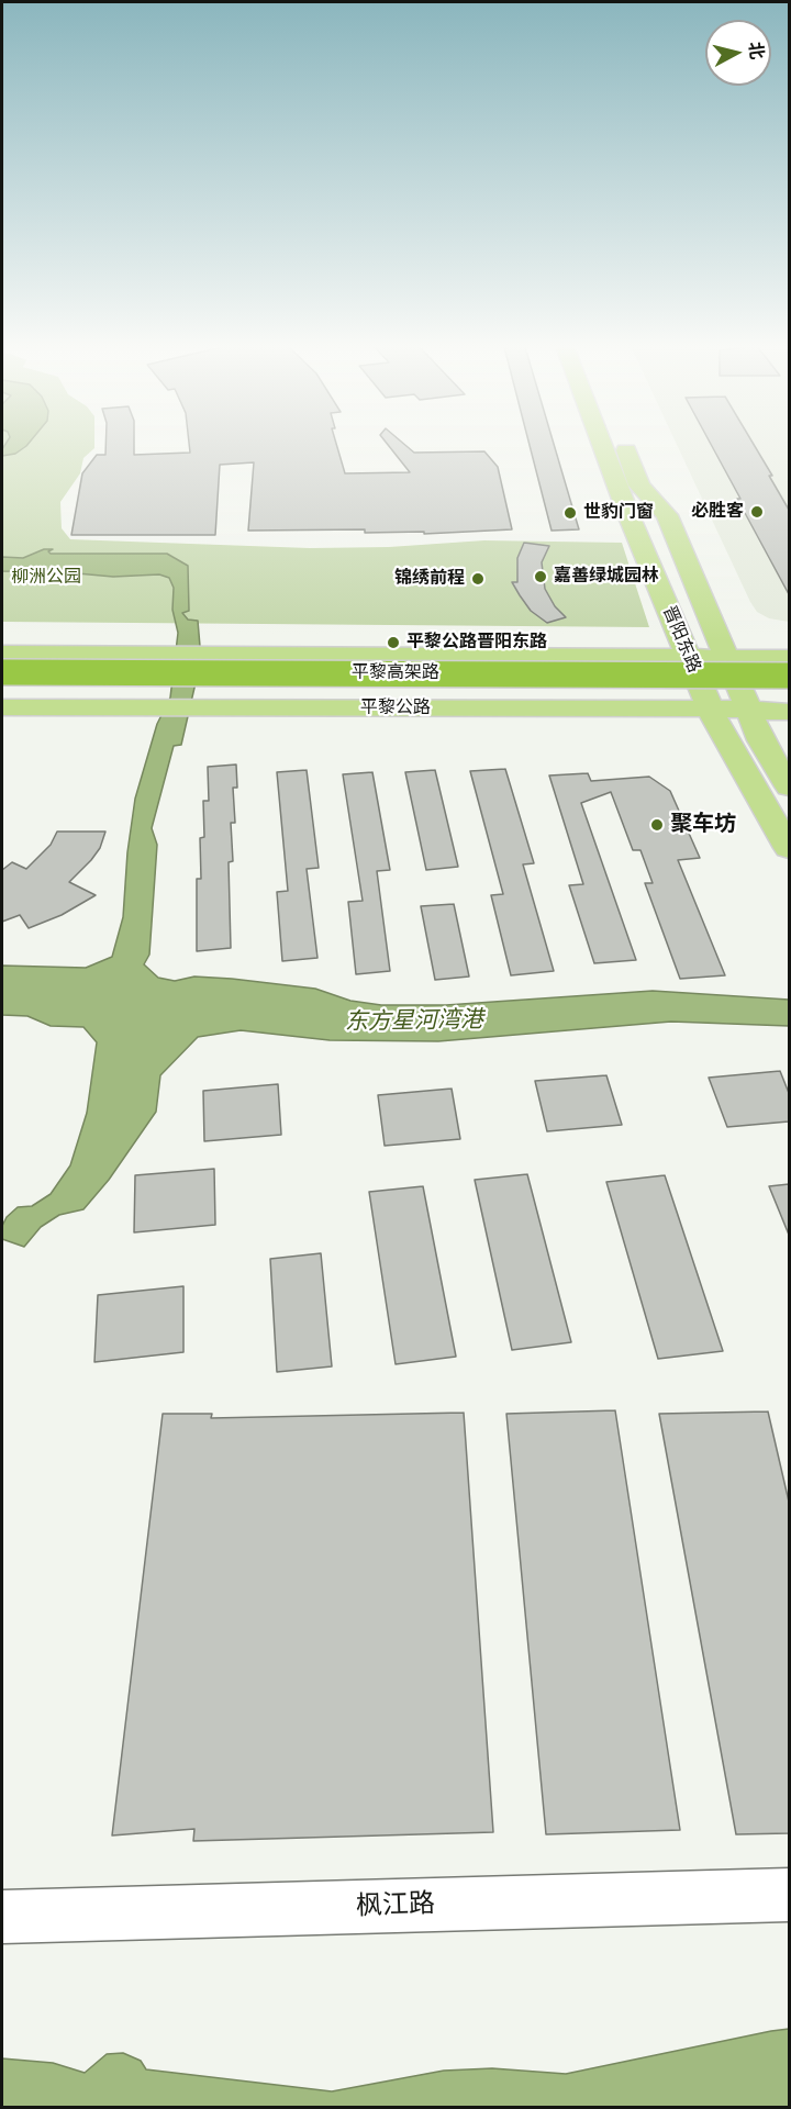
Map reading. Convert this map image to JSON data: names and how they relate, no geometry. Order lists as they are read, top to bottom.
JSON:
{
  "streets": {
    "highway": ["平黎高架路"],
    "main road": ["晋阳东路", "平黎公路"],
    "street": ["枫江路"]
  },
  "crossings": [
    ["晋阳东路", "平黎公路"]
  ],
  "water": ["东方星河湾港"],
  "parks": ["柳洲公园"],
  "places": [
    "必胜客",
    "世豹门窗",
    "嘉善绿城园林",
    "锦绣前程",
    "平黎公路晋阳东路",
    "聚车坊"
  ],
  "north": "right"
}
